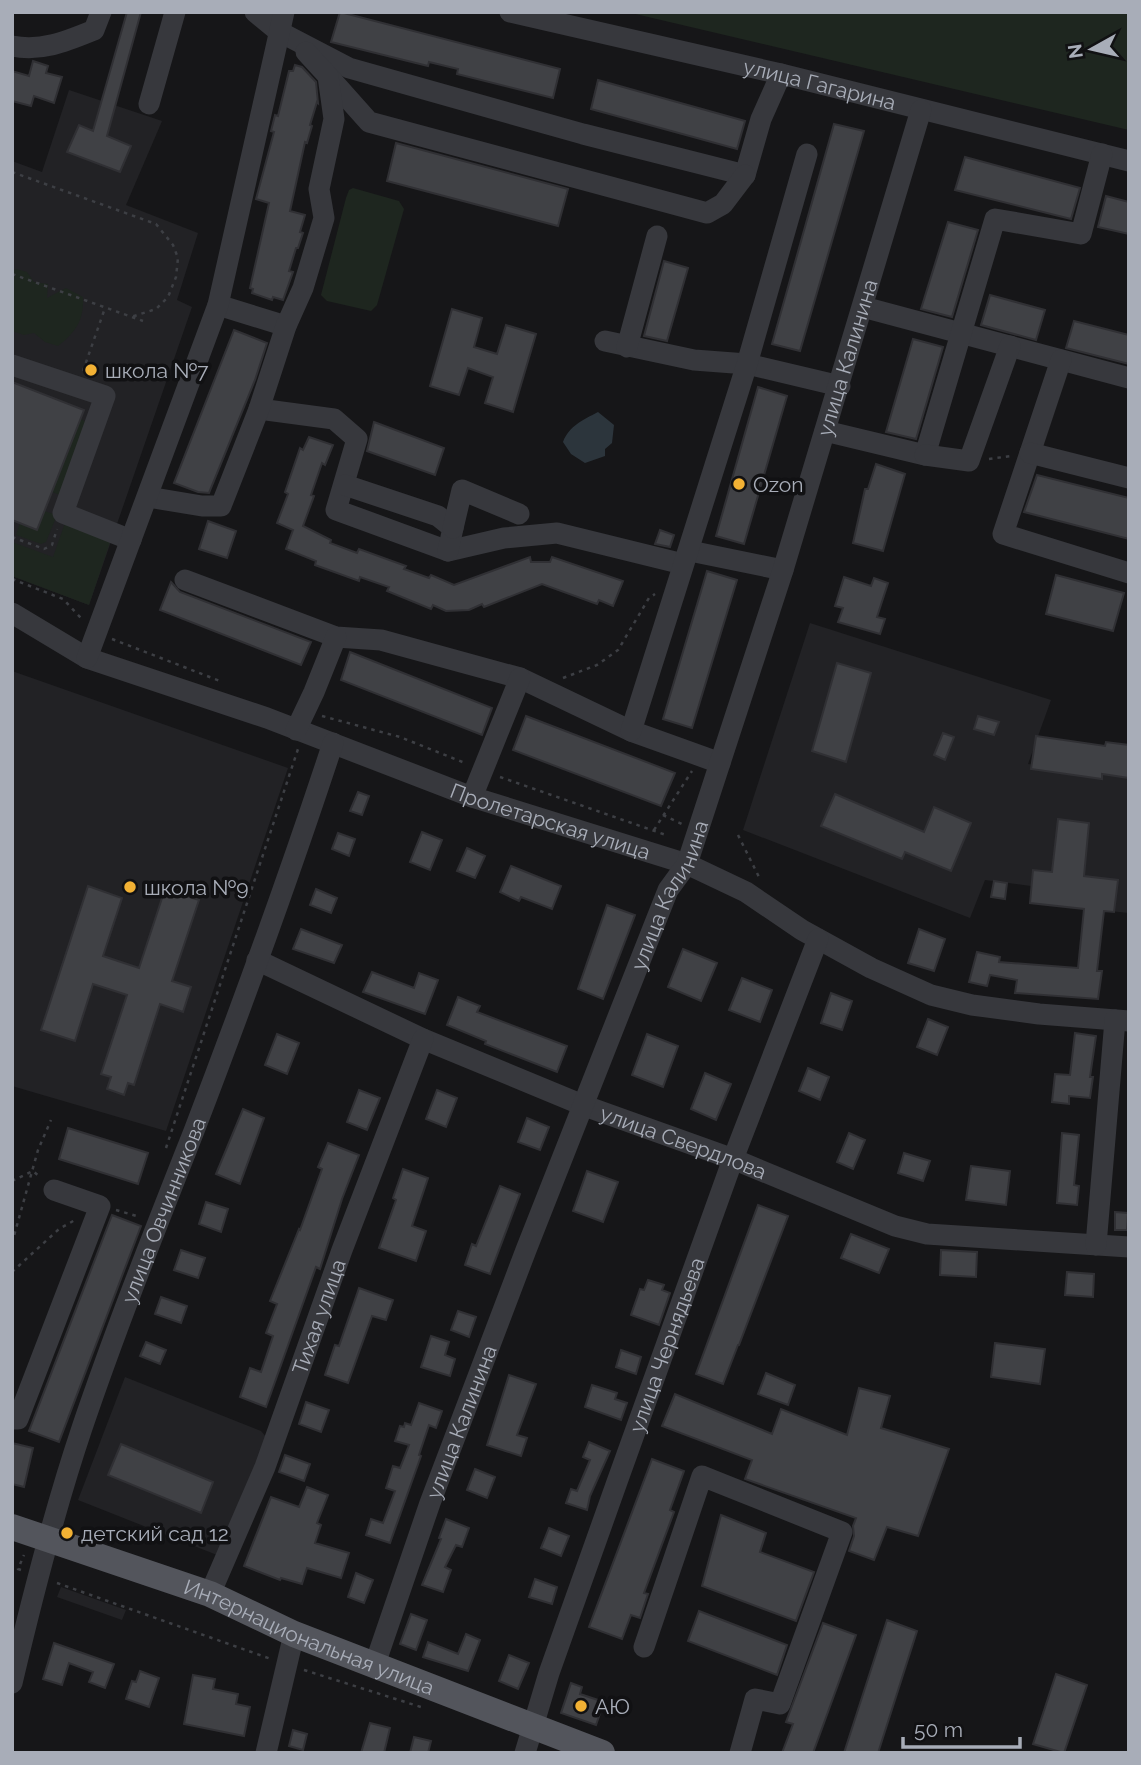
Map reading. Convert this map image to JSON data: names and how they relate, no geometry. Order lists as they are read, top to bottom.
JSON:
{
  "streets": {
    "main road": ["Интернациональная улица"],
    "street": [
      "улица Гагарина",
      "улица Калинина",
      "Пролетарская улица",
      "улица Свердлова",
      "улица Овчинникова",
      "Тихая улица",
      "улица Чернядьева"
    ]
  },
  "crossings": [
    ["улица Гагарина", "улица Калинина"],
    ["улица Калинина", "Пролетарская улица"],
    ["улица Калинина", "улица Свердлова"],
    ["улица Калинина", "Интернациональная улица"],
    ["Пролетарская улица", "улица Овчинникова"],
    ["Пролетарская улица", "улица Чернядьева"],
    ["улица Свердлова", "улица Овчинникова"],
    ["улица Свердлова", "Тихая улица"],
    ["улица Свердлова", "улица Чернядьева"],
    ["улица Овчинникова", "Интернациональная улица"],
    ["Тихая улица", "Интернациональная улица"],
    ["улица Чернядьева", "Интернациональная улица"]
  ],
  "places": [
    "школа №7",
    "Ozon",
    "школа №9",
    "детский сад 12",
    "АЮ"
  ],
  "scale_bar": "50 m",
  "north": "left"
}
